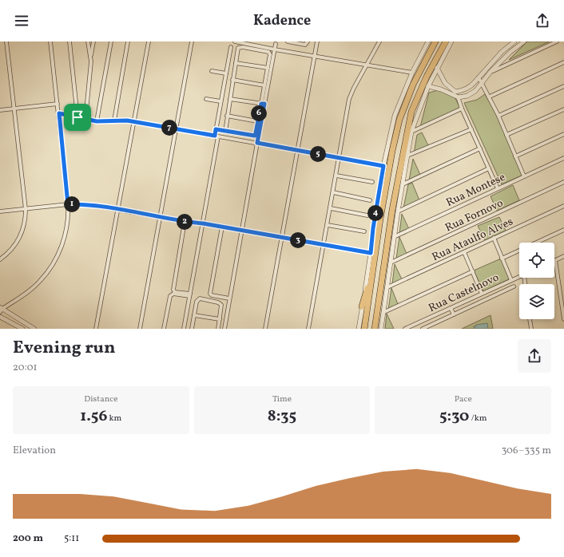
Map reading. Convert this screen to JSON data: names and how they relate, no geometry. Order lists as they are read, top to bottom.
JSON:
{
  "streets": {
    "street": [
      "Rua Montese",
      "Rua Fornovo",
      "Rua Ataulfo Alves",
      "Rua Castelnovo"
    ]
  },
  "page": {
    "header": "Kadence",
    "pins": [
      "6",
      "7",
      "5",
      "1",
      "4",
      "2",
      "3"
    ],
    "heading": ["Evening run", "20:01"],
    "stats": [
      ["Distance", "1.56 km"],
      ["Time", "8:35"],
      ["Pace", "5:30 /km"]
    ],
    "chart": ["Elevation", "306–335 m"],
    "list": [
      {
        "name": "200 m",
        "note": "5:11"
      }
    ]
  }
}
